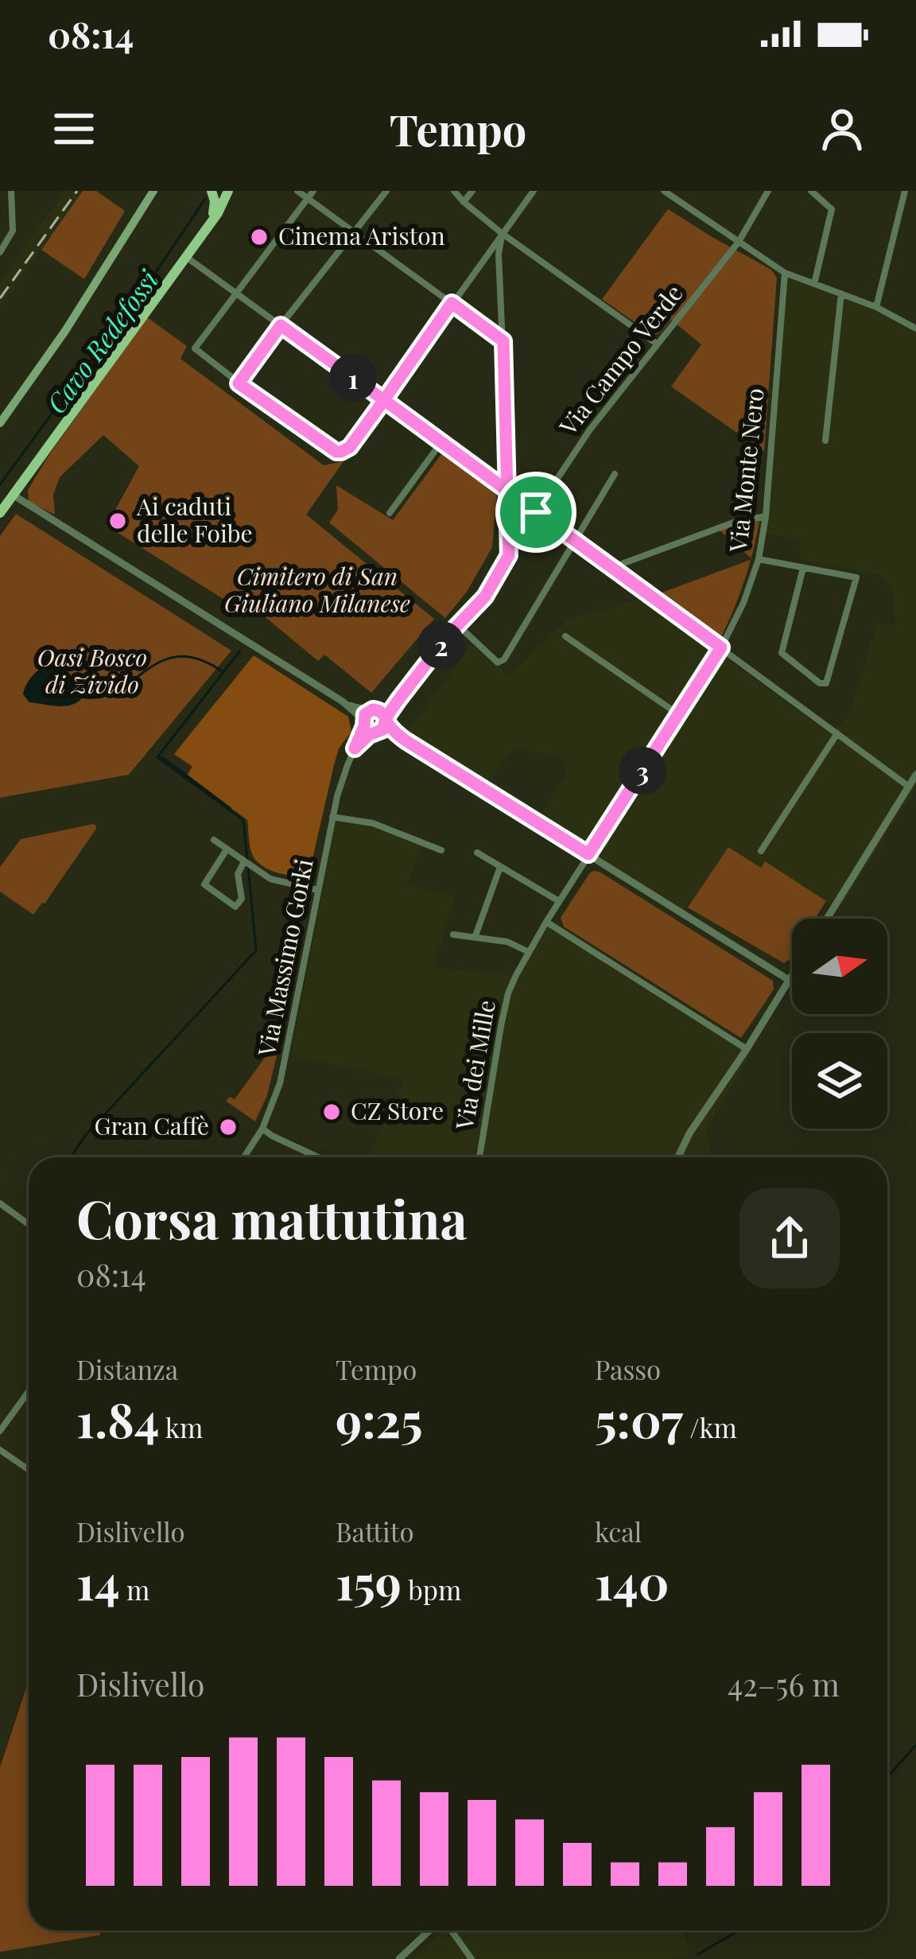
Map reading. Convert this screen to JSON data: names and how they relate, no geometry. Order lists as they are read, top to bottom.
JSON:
{
  "streets": {
    "street": [
      "Via Campo Verde",
      "Via Monte Nero",
      "Via Massimo Gorki",
      "Via dei Mille"
    ]
  },
  "crossings": [
    ["Via Monte Nero", "Via dei Mille"]
  ],
  "water": ["Cavo Redefossi"],
  "parks": ["Cimitero di San Giuliano Milanese", "Oasi Bosco di Zivido"],
  "places": [
    "Cinema Ariston",
    "Ai caduti delle Foibe",
    "CZ Store",
    "Gran Caffè"
  ],
  "north": "right",
  "page": {
    "status": "08:14",
    "header": "Tempo",
    "pins": ["1", "2", "3"],
    "heading": ["Corsa mattutina", "08:14"],
    "stats": [
      ["Distanza", "1.84 km"],
      ["Tempo", "9:25"],
      ["Passo", "5:07 /km"],
      ["Dislivello", "14 m"],
      ["Battito", "159 bpm"],
      ["kcal", "140"]
    ],
    "chart": ["Dislivello", "42–56 m"]
  }
}
